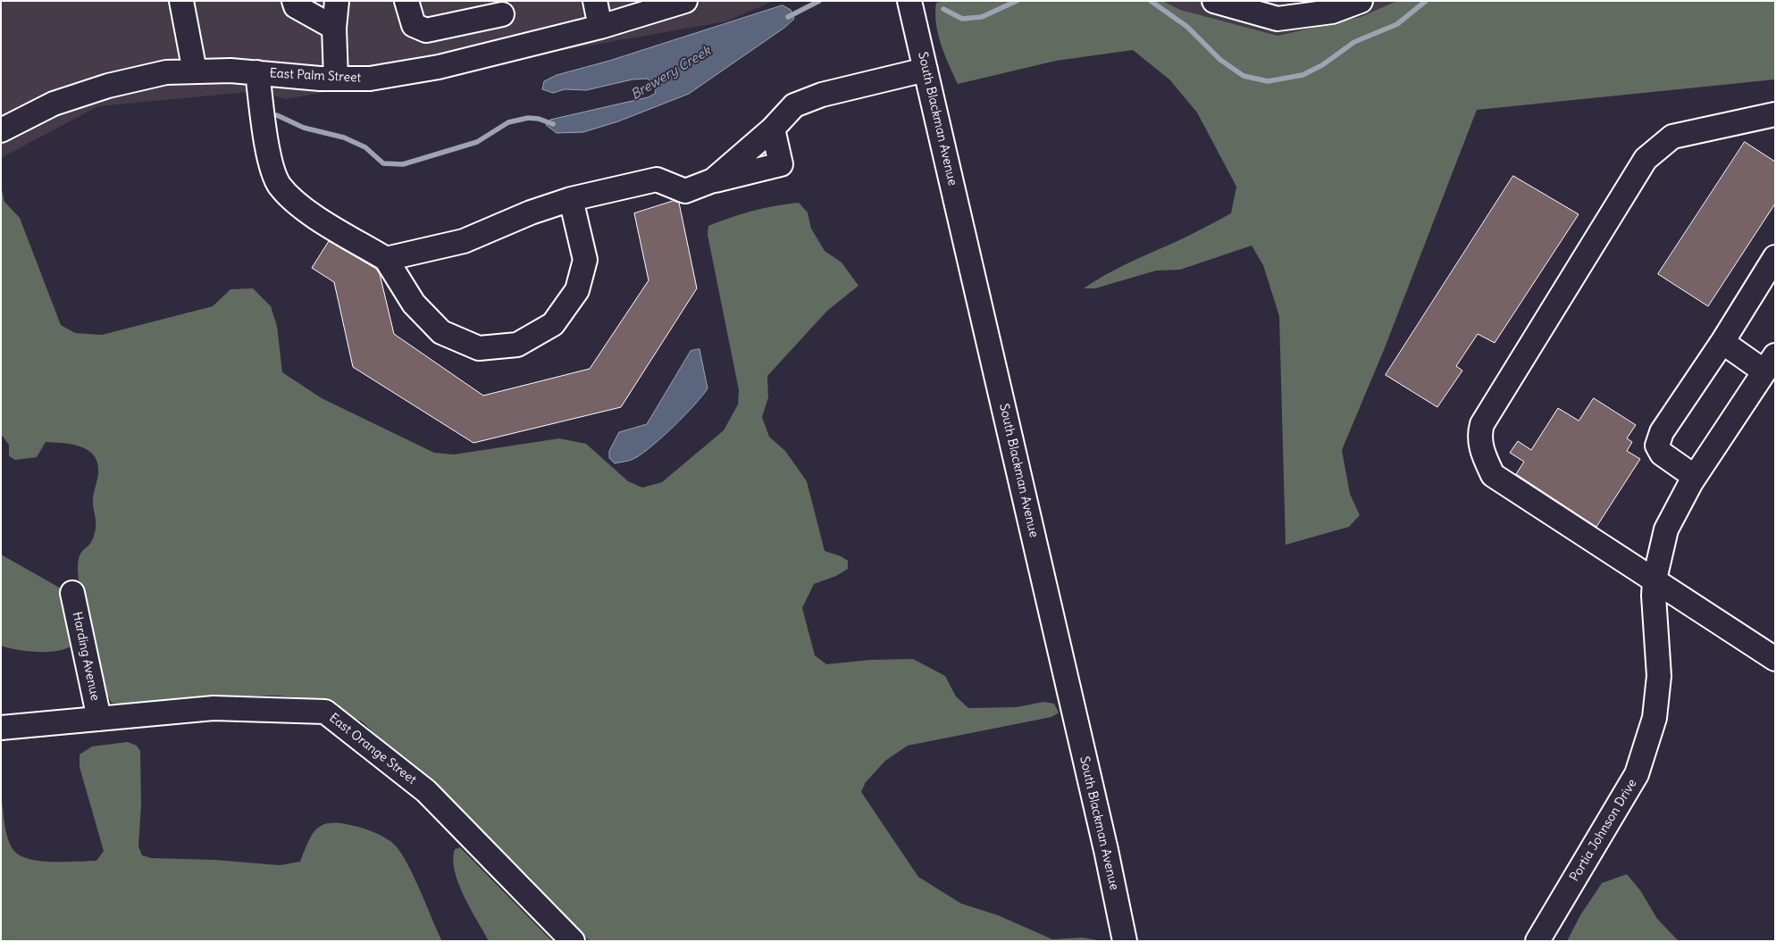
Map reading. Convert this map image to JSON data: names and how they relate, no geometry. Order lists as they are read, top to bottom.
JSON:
{
  "streets": {
    "street": [
      "East Palm Street",
      "South Blackman Avenue",
      "Harding Avenue",
      "East Orange Street",
      "Portia Johnson Drive"
    ]
  },
  "crossings": [
    ["Harding Avenue", "East Orange Street"]
  ],
  "water": ["Brewery Creek"]
}
